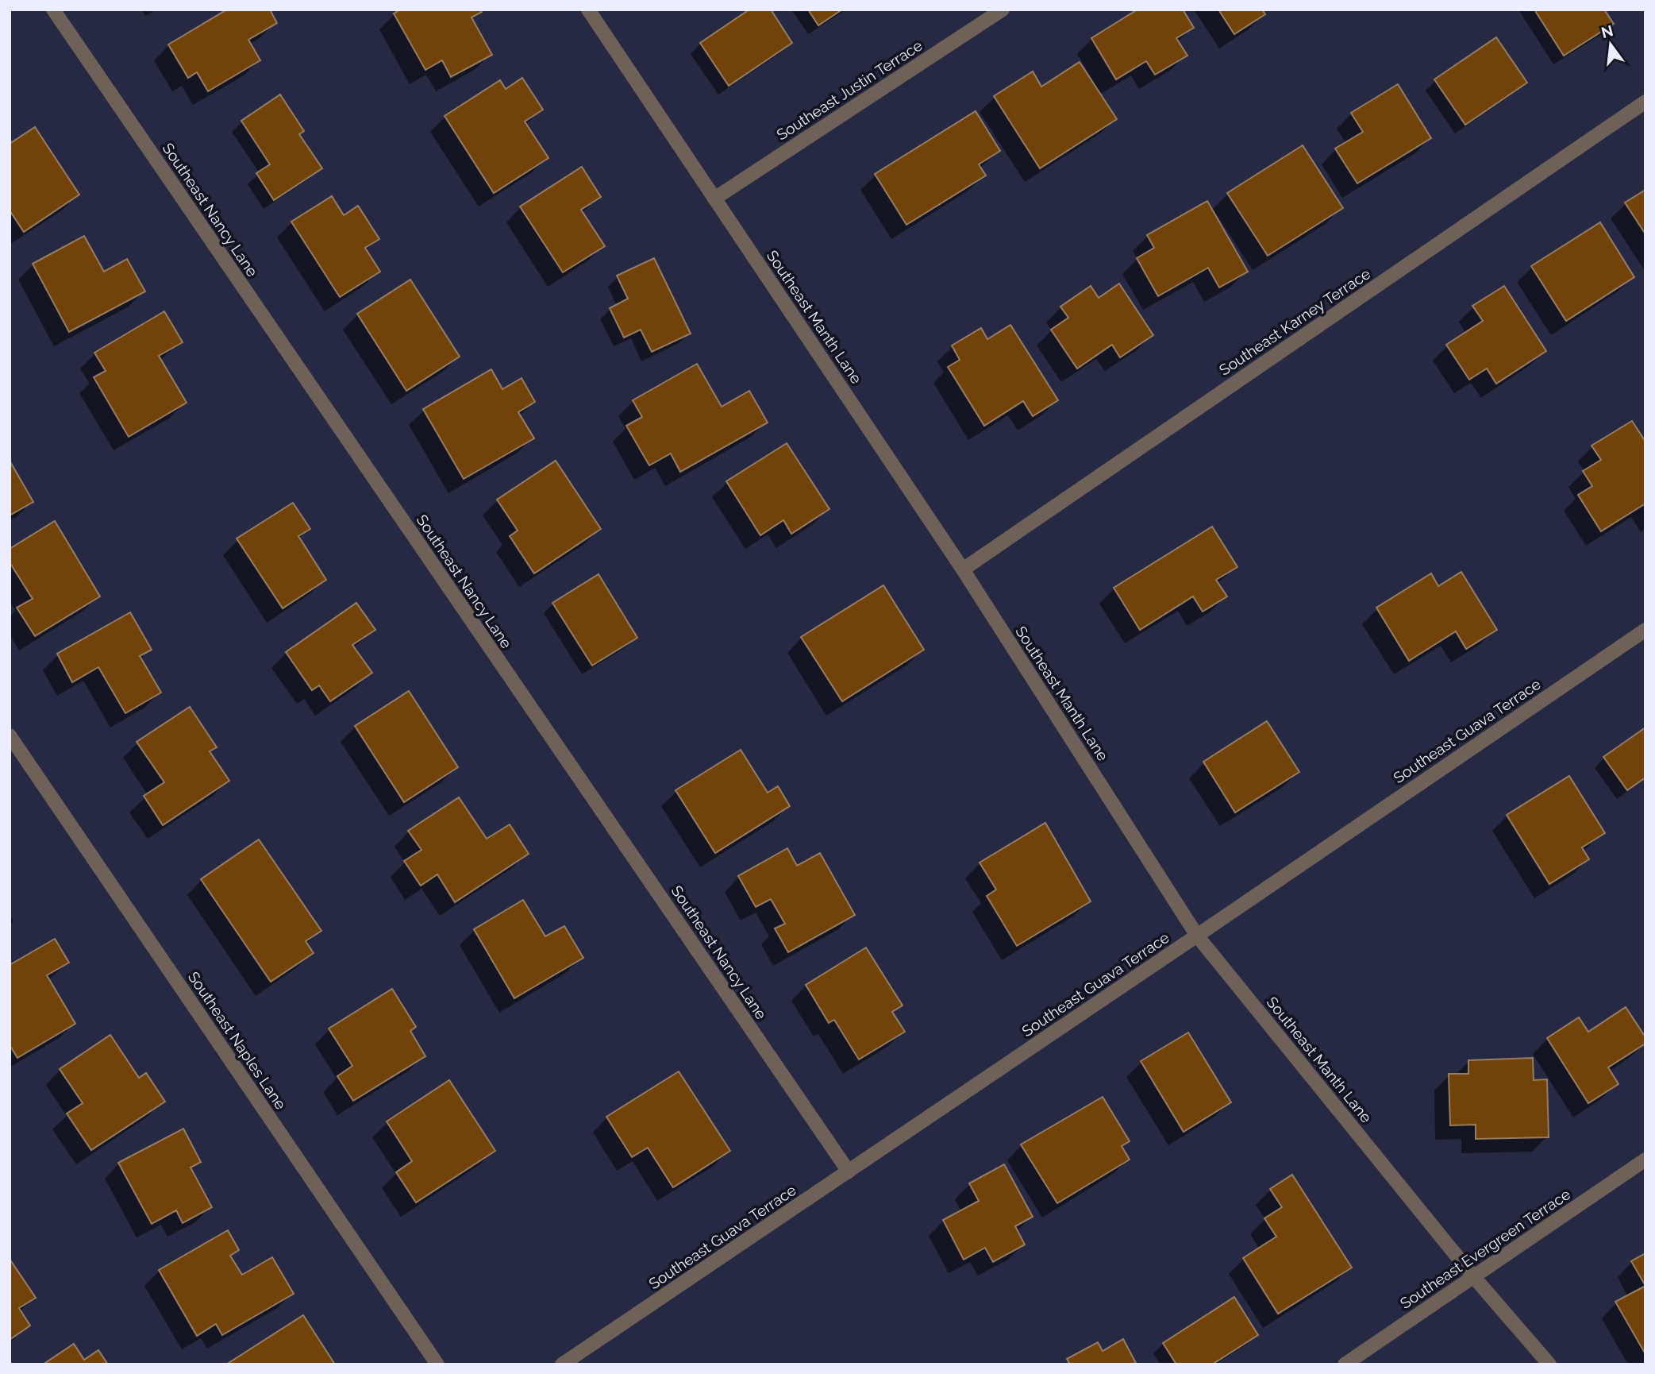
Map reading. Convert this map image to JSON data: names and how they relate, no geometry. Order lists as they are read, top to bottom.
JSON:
{
  "streets": {
    "street": [
      "Southeast Justin Terrace",
      "Southeast Nancy Lane",
      "Southeast Manth Lane",
      "Southeast Karney Terrace",
      "Southeast Guava Terrace",
      "Southeast Naples Lane",
      "Southeast Evergreen Terrace"
    ]
  },
  "crossings": [
    ["Southeast Justin Terrace", "Southeast Manth Lane"],
    ["Southeast Nancy Lane", "Southeast Guava Terrace"],
    ["Southeast Manth Lane", "Southeast Karney Terrace"],
    ["Southeast Manth Lane", "Southeast Guava Terrace"],
    ["Southeast Manth Lane", "Southeast Evergreen Terrace"]
  ],
  "north": "top"
}
